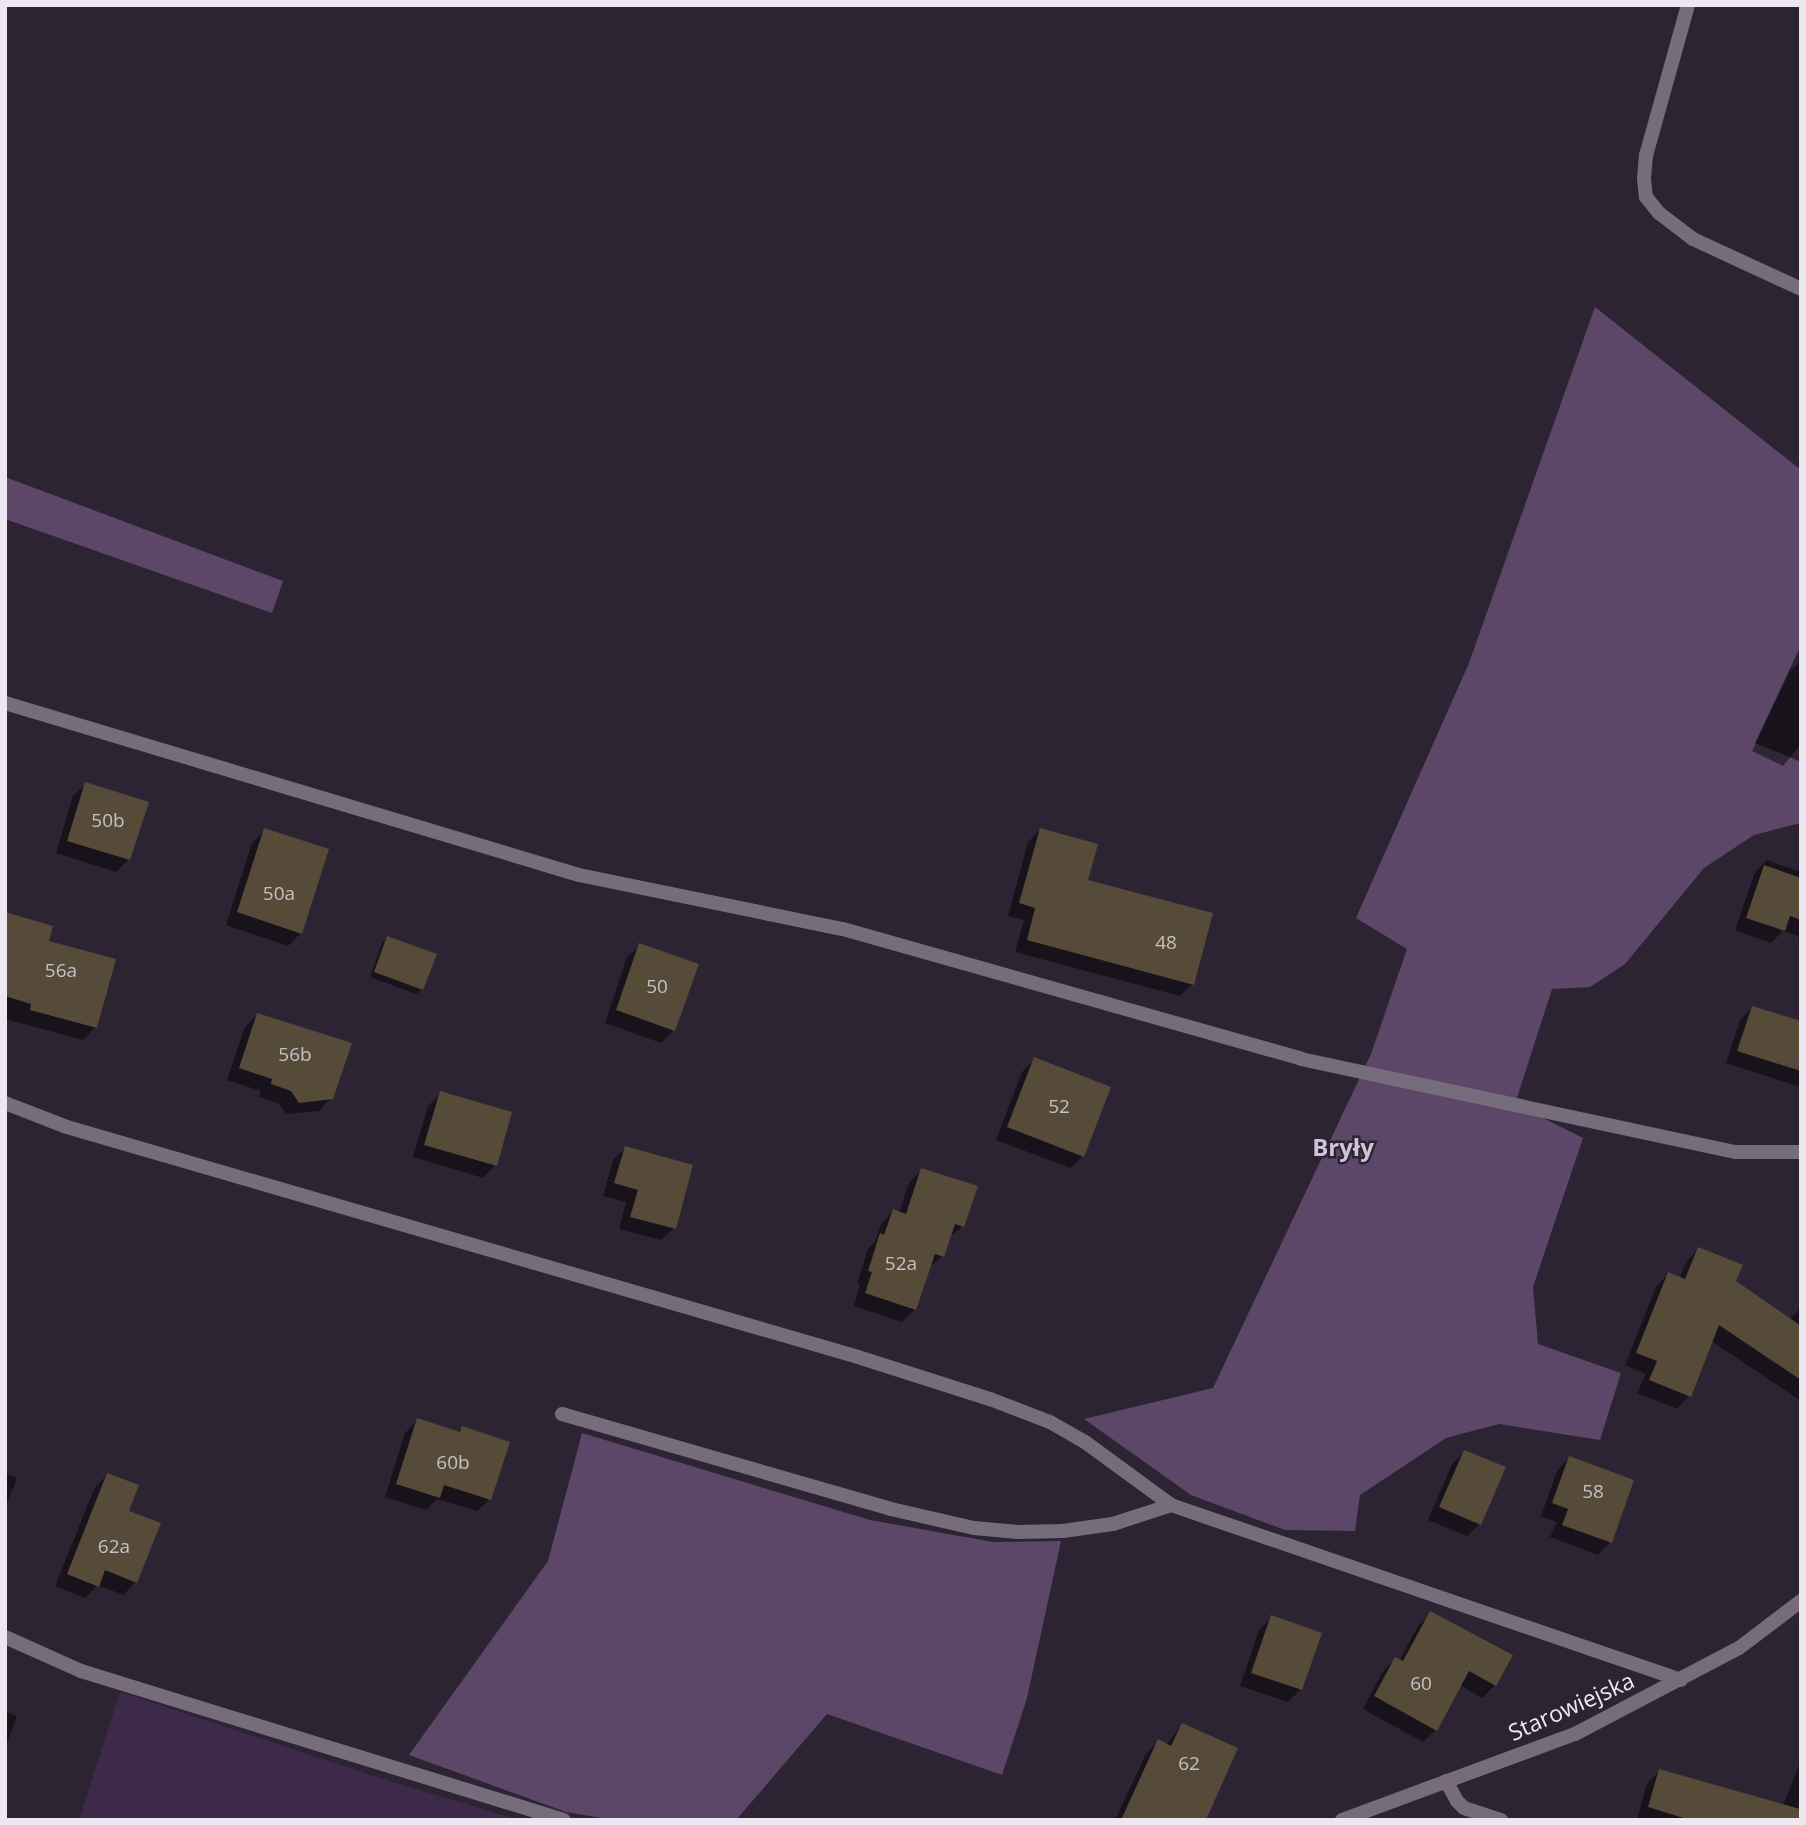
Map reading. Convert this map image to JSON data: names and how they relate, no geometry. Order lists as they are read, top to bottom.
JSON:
{
  "streets": {
    "street": ["Starowiejska"]
  },
  "districts": ["Bryły"],
  "house_numbers": [
    "50b",
    "50a",
    "48",
    "56a",
    "50",
    "56b",
    "52",
    "52a",
    "60b",
    "58",
    "62a",
    "60",
    "62"
  ]
}
